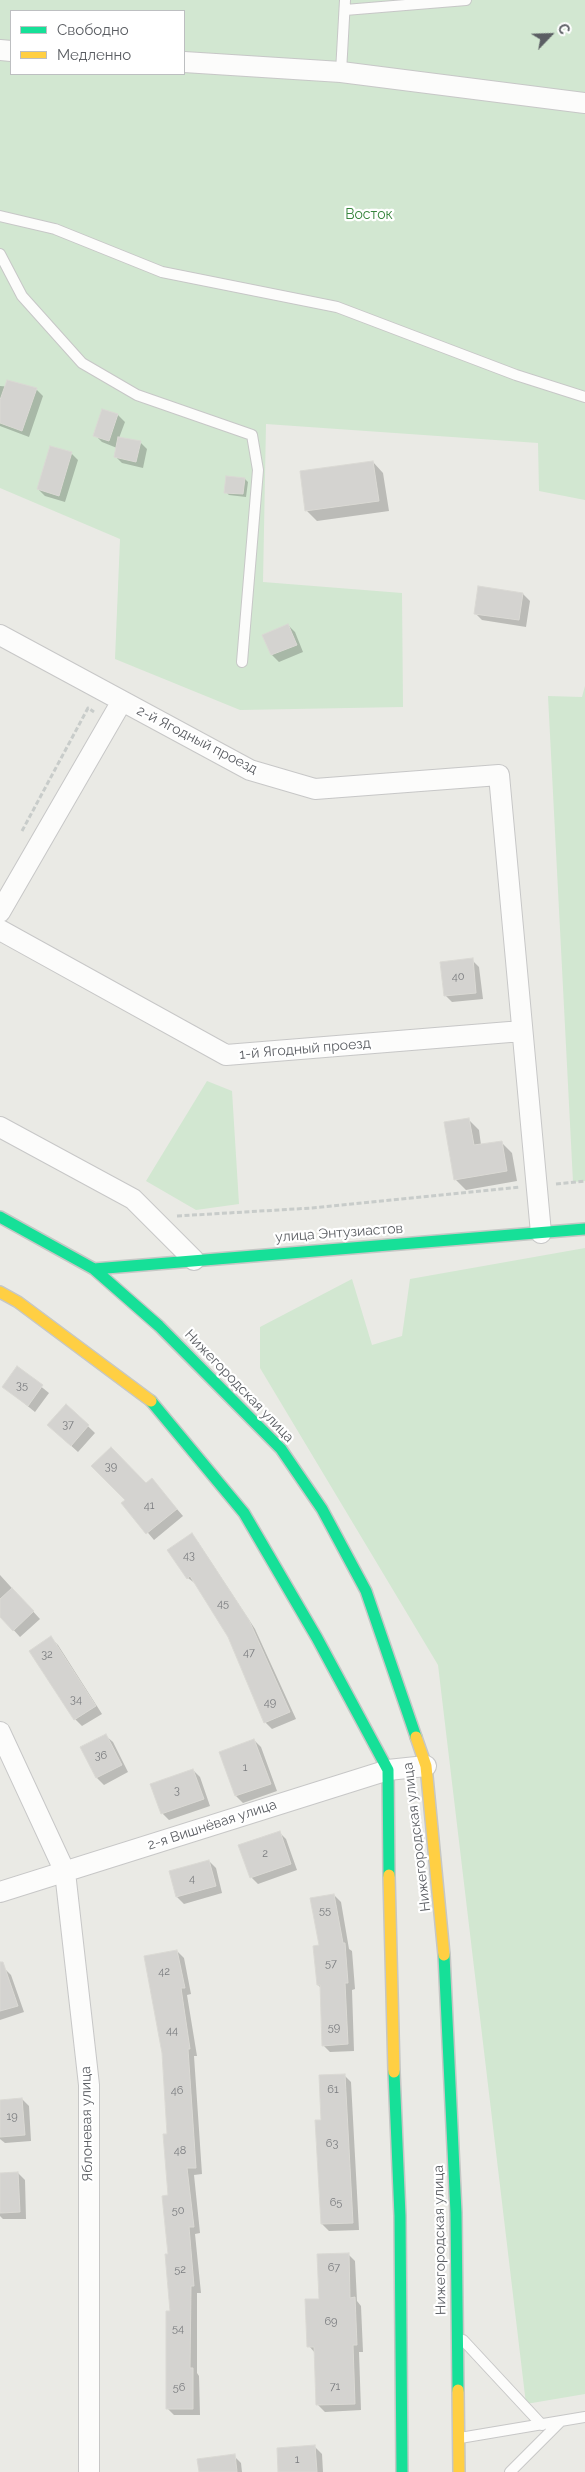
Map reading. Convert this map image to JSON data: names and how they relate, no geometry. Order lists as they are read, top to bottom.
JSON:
{
  "streets": {
    "street": [
      "2-й Ягодный проезд",
      "1-й Ягодный проезд",
      "улица Энтузиастов",
      "Нижегородская улица",
      "2-я Вишнёвая улица",
      "Яблоневая улица"
    ]
  },
  "crossings": [
    ["2-й Ягодный проезд", "1-й Ягодный проезд"],
    ["улица Энтузиастов", "Нижегородская улица"],
    ["Нижегородская улица", "2-я Вишнёвая улица"],
    ["2-я Вишнёвая улица", "Яблоневая улица"]
  ],
  "parks": ["Восток"],
  "house_numbers": [
    "40",
    "35",
    "37",
    "39",
    "41",
    "43",
    "45",
    "47",
    "32",
    "34",
    "49",
    "36",
    "1",
    "3",
    "2",
    "4",
    "55",
    "57",
    "42",
    "59",
    "44",
    "61",
    "46",
    "19",
    "63",
    "48",
    "65",
    "50",
    "67",
    "52",
    "69",
    "54",
    "71",
    "56",
    "1"
  ],
  "legend": ["Свободно", "Медленно"],
  "north": "top right"
}
